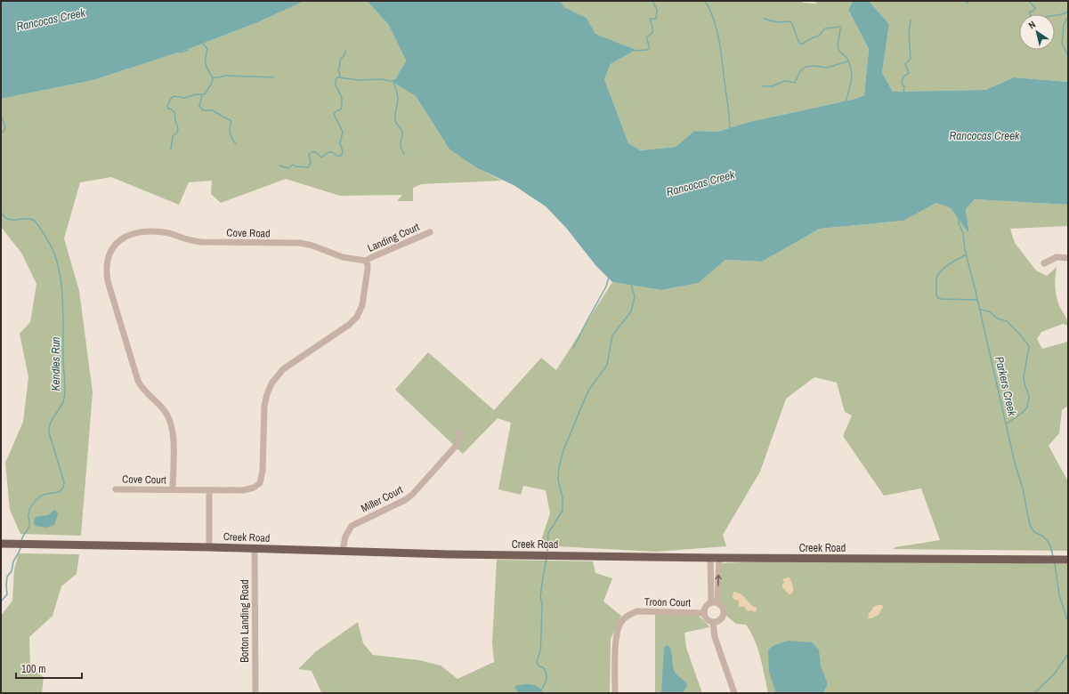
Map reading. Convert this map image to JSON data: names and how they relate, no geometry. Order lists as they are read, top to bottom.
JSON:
{
  "streets": {
    "main road": ["Creek Road"],
    "street": [
      "Cove Road",
      "Landing Court",
      "Cove Court",
      "Miller Court",
      "Troon Court",
      "Borton Landing Road"
    ]
  },
  "crossings": [
    ["Cove Road", "Landing Court"],
    ["Cove Road", "Cove Court"],
    ["Miller Court", "Creek Road"],
    ["Creek Road", "Borton Landing Road"]
  ],
  "water": ["Rancocas Creek", "Kendles Run", "Parkers Creek"],
  "scale_bar": "100 m",
  "north": "top left"
}
